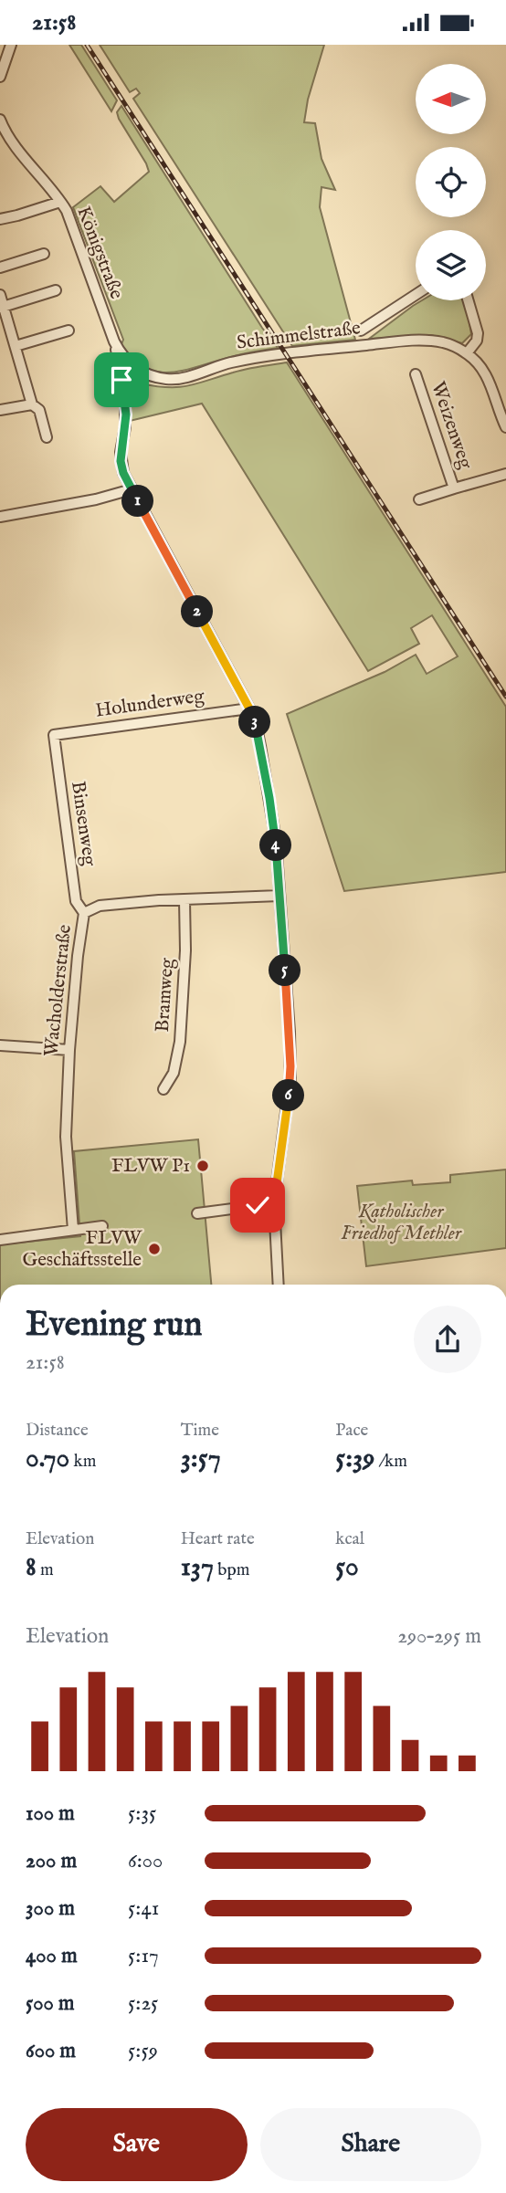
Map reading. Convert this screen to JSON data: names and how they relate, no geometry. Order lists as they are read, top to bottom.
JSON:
{
  "streets": {
    "street": [
      "Königstraße",
      "Schimmelstraße",
      "Weizenweg",
      "Holunderweg",
      "Binsenweg",
      "Wacholderstraße",
      "Bramweg"
    ]
  },
  "crossings": [
    ["Königstraße", "Schimmelstraße"],
    ["Königstraße", "Holunderweg"],
    ["Königstraße", "Wacholderstraße"],
    ["Holunderweg", "Binsenweg"],
    ["Binsenweg", "Wacholderstraße"],
    ["Wacholderstraße", "Bramweg"]
  ],
  "parks": ["Katholischer Friedhof Methler"],
  "places": ["FLVW P1", "FLVW Geschäftsstelle"],
  "north": "left",
  "page": {
    "status": "21:58",
    "pins": [
      "1",
      "2",
      "3",
      "4",
      "5",
      "6"
    ],
    "heading": ["Evening run", "21:58"],
    "stats": [
      ["Distance", "0.70 km"],
      ["Time", "3:57"],
      ["Pace", "5:39 /km"],
      ["Elevation", "8 m"],
      ["Heart rate", "137 bpm"],
      ["kcal", "50"]
    ],
    "chart": ["Elevation", "290–295 m"],
    "list": [
      {
        "name": "100 m",
        "note": "5:35"
      },
      {
        "name": "200 m",
        "note": "6:00"
      },
      {
        "name": "300 m",
        "note": "5:41"
      },
      {
        "name": "400 m",
        "note": "5:17"
      },
      {
        "name": "500 m",
        "note": "5:25"
      },
      {
        "name": "600 m",
        "note": "5:59"
      }
    ],
    "buttons": ["Save", "Share"]
  }
}
